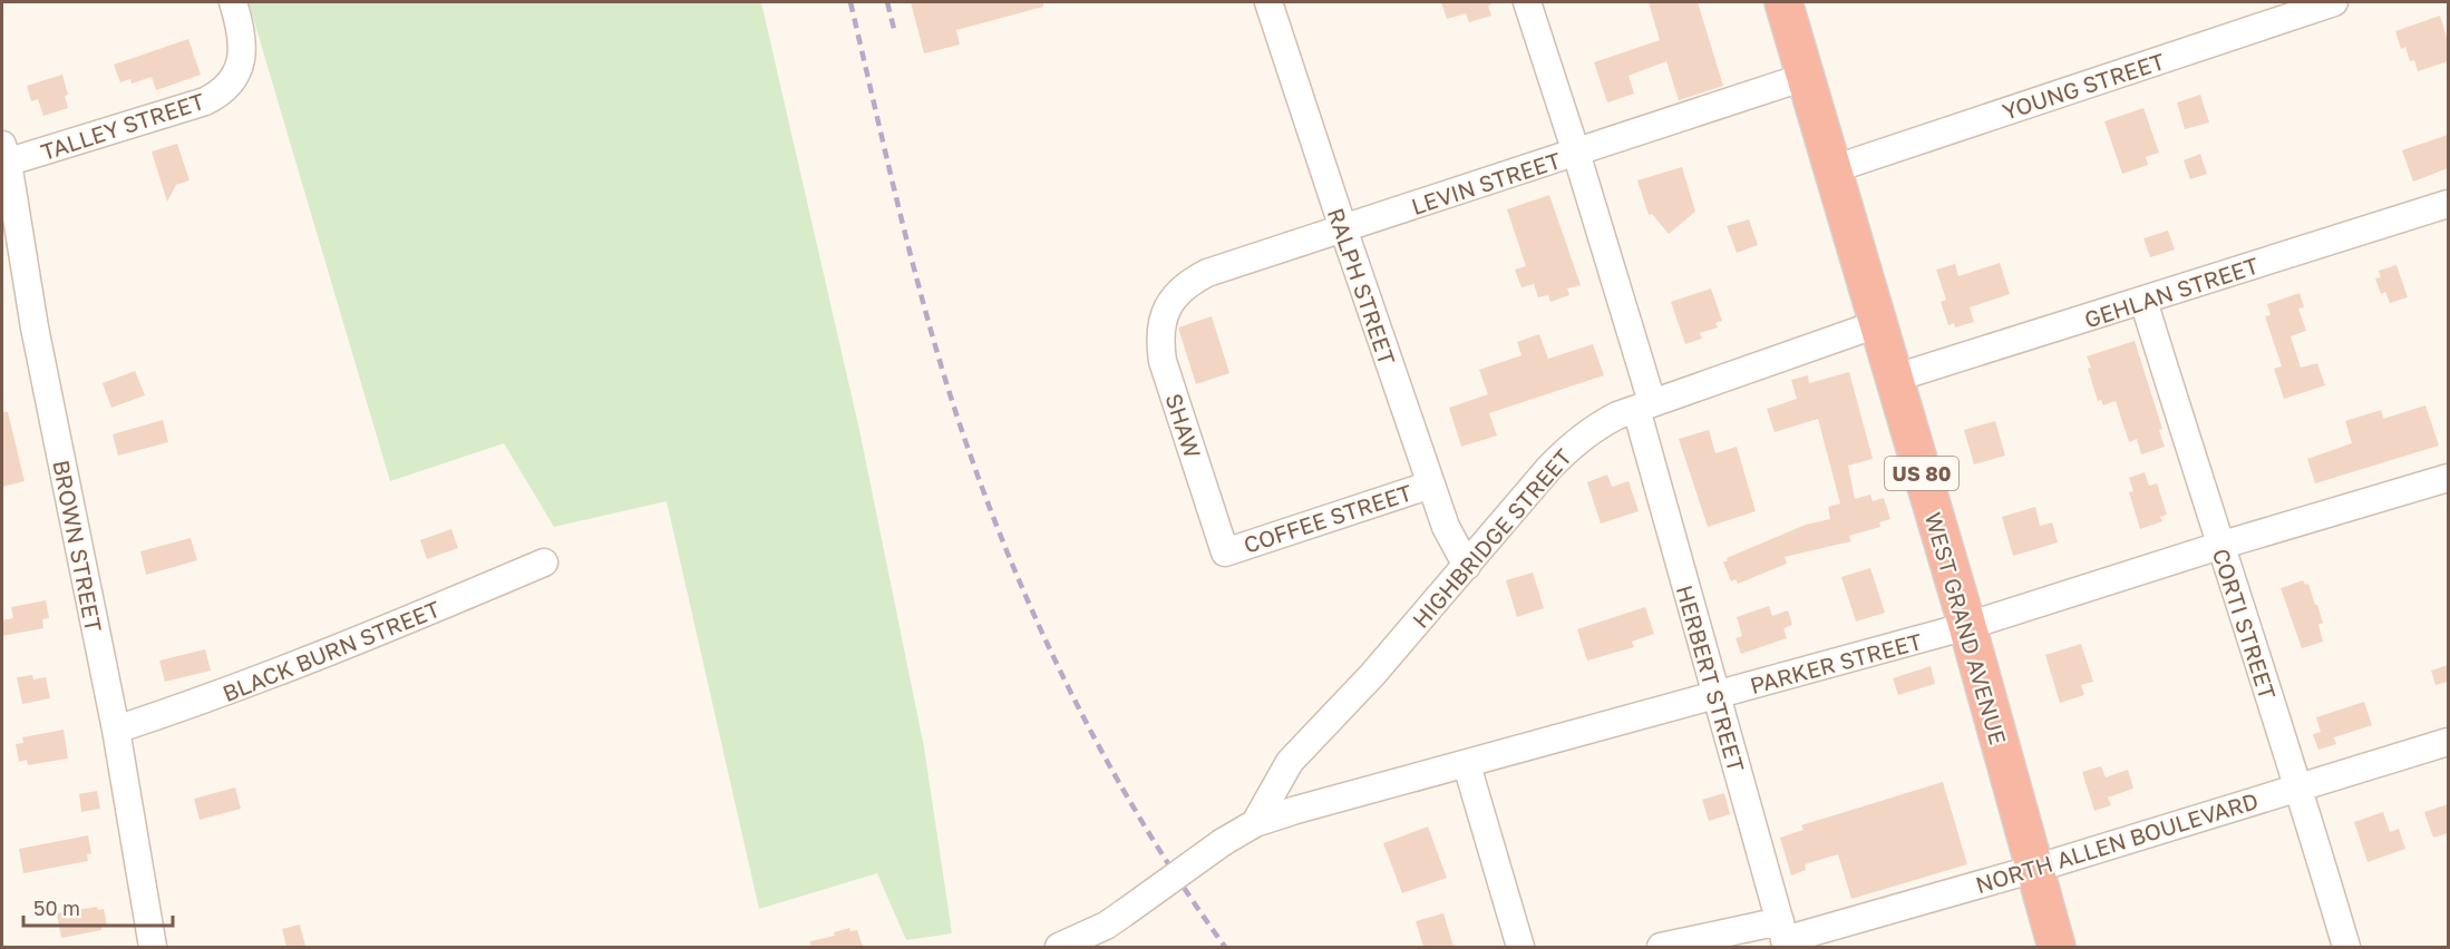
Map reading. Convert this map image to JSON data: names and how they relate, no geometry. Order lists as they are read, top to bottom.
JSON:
{
  "streets": {
    "highway": ["US 80", "WEST GRAND AVENUE"],
    "street": [
      "YOUNG STREET",
      "TALLEY STREET",
      "LEVIN STREET",
      "RALPH STREET",
      "GEHLAN STREET",
      "SHAW",
      "COFFEE STREET",
      "HIGHBRIDGE STREET",
      "BROWN STREET",
      "CORTI STREET",
      "BLACK BURN STREET",
      "PARKER STREET",
      "HERBERT STREET",
      "NORTH ALLEN BOULEVARD"
    ]
  },
  "crossings": [
    ["YOUNG STREET", "WEST GRAND AVENUE"],
    ["TALLEY STREET", "BROWN STREET"],
    ["LEVIN STREET", "RALPH STREET"],
    ["LEVIN STREET", "SHAW"],
    ["LEVIN STREET", "WEST GRAND AVENUE"],
    ["LEVIN STREET", "HERBERT STREET"],
    ["RALPH STREET", "COFFEE STREET"],
    ["RALPH STREET", "HIGHBRIDGE STREET"],
    ["GEHLAN STREET", "CORTI STREET"],
    ["GEHLAN STREET", "WEST GRAND AVENUE"],
    ["SHAW", "COFFEE STREET"],
    ["HIGHBRIDGE STREET", "WEST GRAND AVENUE"],
    ["HIGHBRIDGE STREET", "PARKER STREET"],
    ["HIGHBRIDGE STREET", "HERBERT STREET"],
    ["BROWN STREET", "BLACK BURN STREET"],
    ["CORTI STREET", "PARKER STREET"],
    ["CORTI STREET", "NORTH ALLEN BOULEVARD"],
    ["WEST GRAND AVENUE", "PARKER STREET"],
    ["WEST GRAND AVENUE", "NORTH ALLEN BOULEVARD"],
    ["PARKER STREET", "HERBERT STREET"],
    ["HERBERT STREET", "NORTH ALLEN BOULEVARD"]
  ],
  "scale_bar": "50 m"
}
